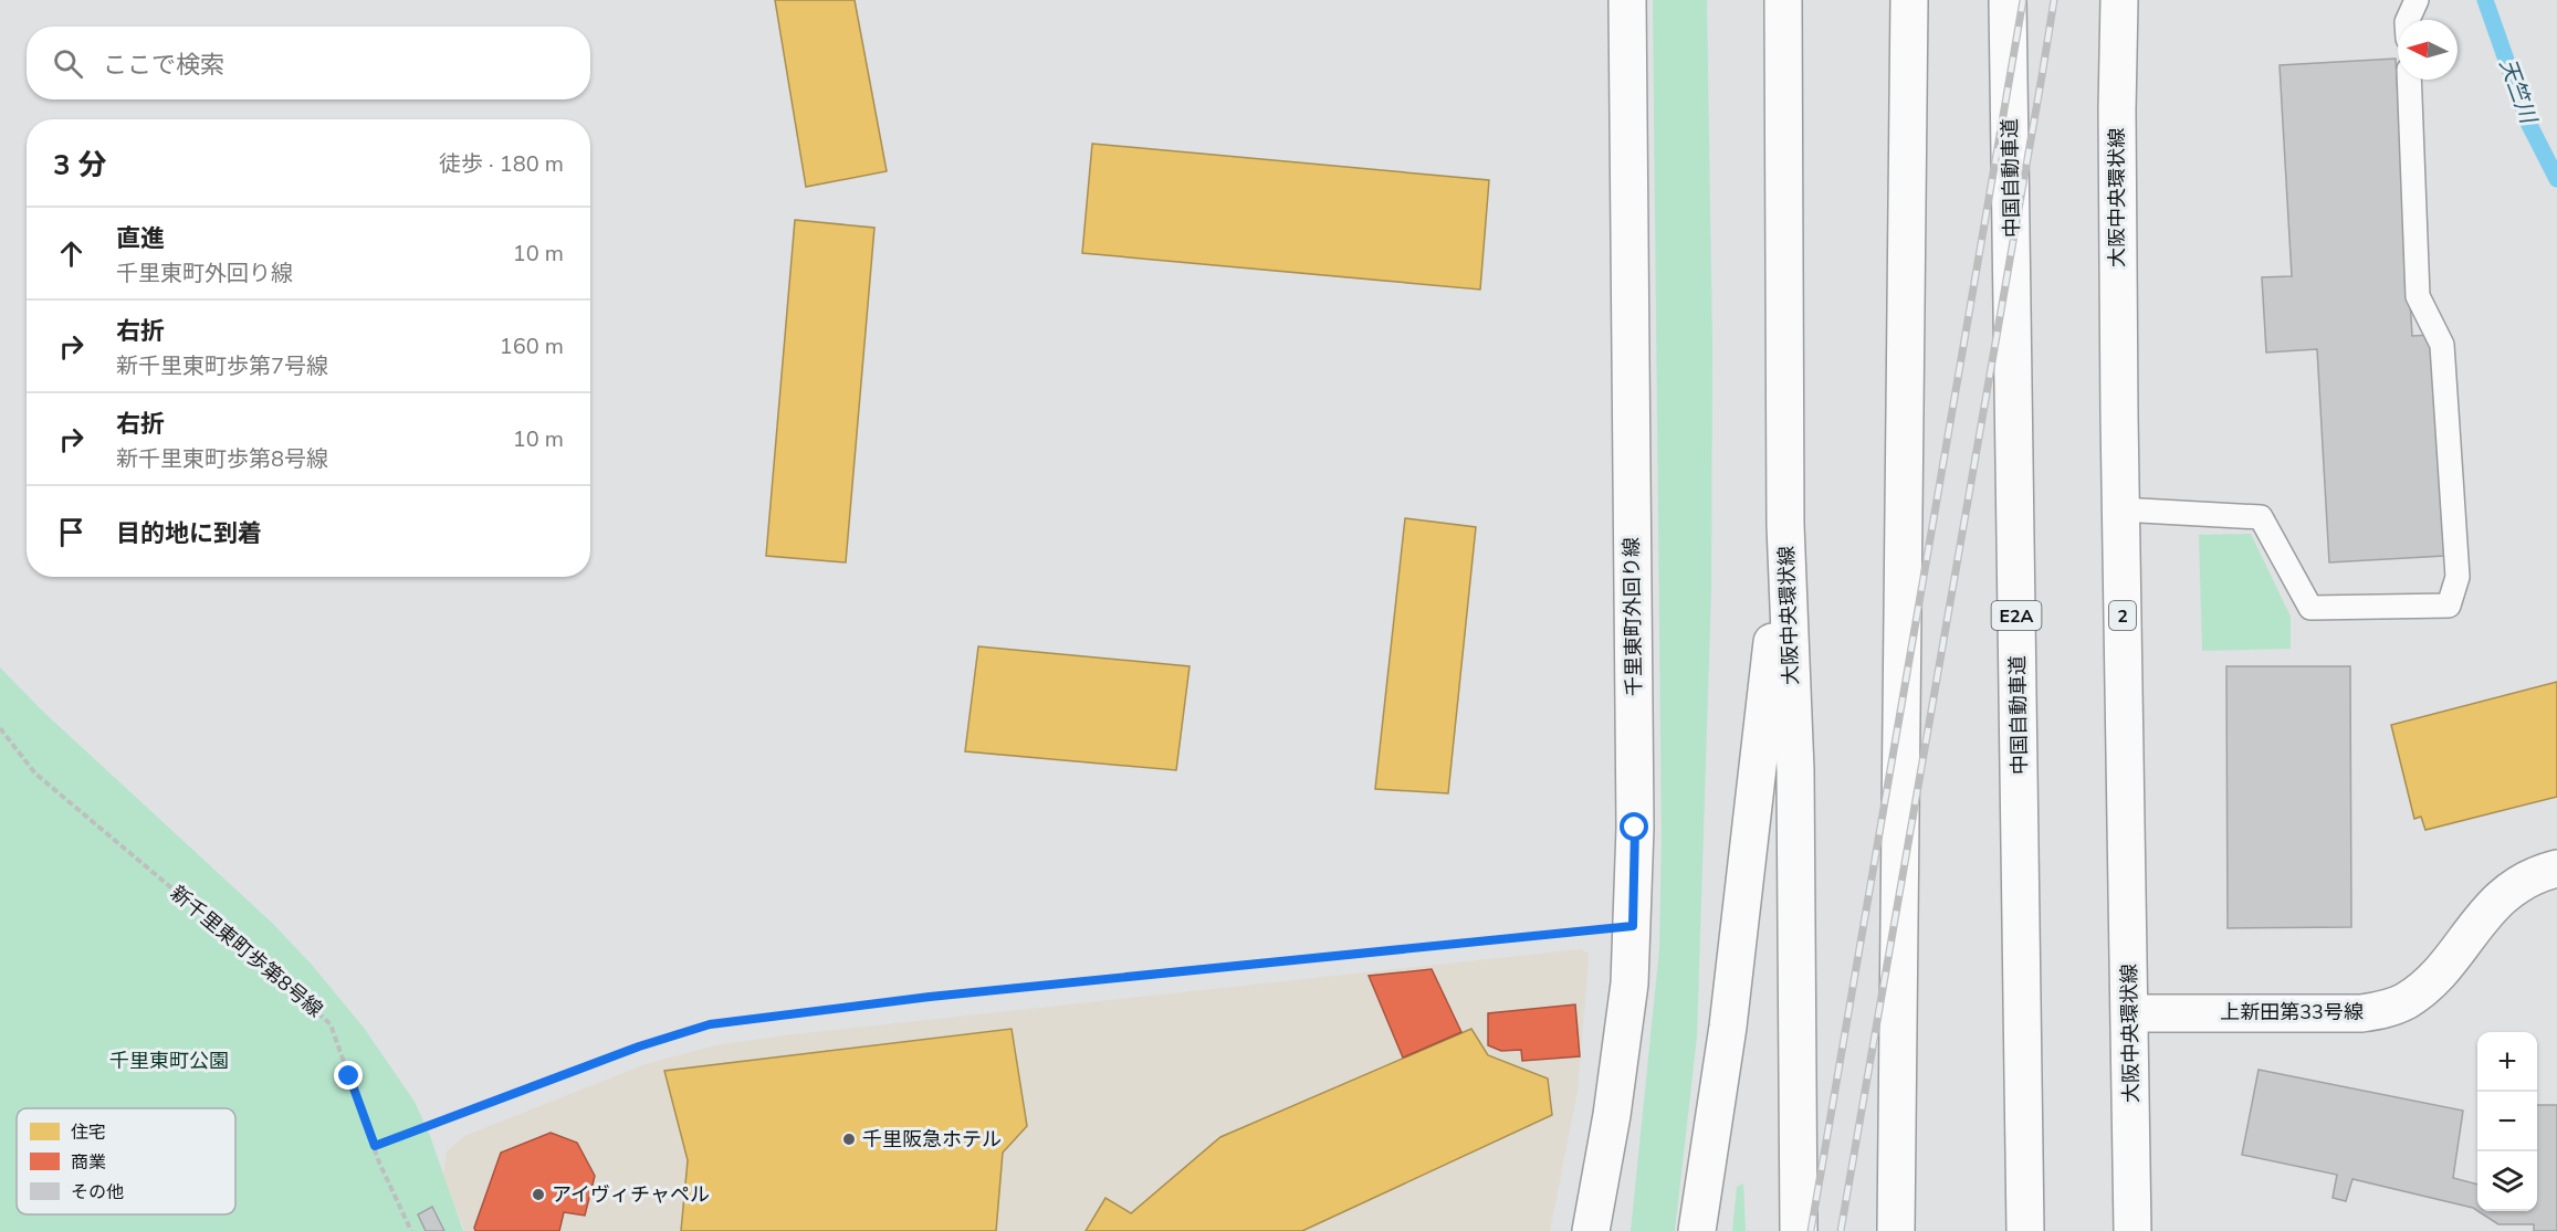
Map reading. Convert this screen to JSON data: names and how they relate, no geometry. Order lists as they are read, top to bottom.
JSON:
{
  "streets": {
    "main road": [
      "中国自動車道",
      "大阪中央環状線",
      "E2A",
      "2",
      "千里東町外回り線",
      "上新田第33号線"
    ],
    "path": ["新千里東町歩第8号線"]
  },
  "crossings": [
    ["大阪中央環状線", "上新田第33号線"]
  ],
  "water": ["天竺川"],
  "parks": ["千里東町公園"],
  "places": ["千里阪急ホテル", "アイヴィチャペル"],
  "legend": ["住宅", "商業", "その他"],
  "north": "left",
  "page": {
    "search": "ここで検索",
    "heading": ["3 分", "徒歩 · 180 m"],
    "list": [
      ["直進", "千里東町外回り線", "10 m"],
      ["右折", "新千里東町歩第7号線", "160 m"],
      ["右折", "新千里東町歩第8号線", "10 m"],
      "目的地に到着"
    ],
    "map_buttons": ["+", "−"]
  }
}
